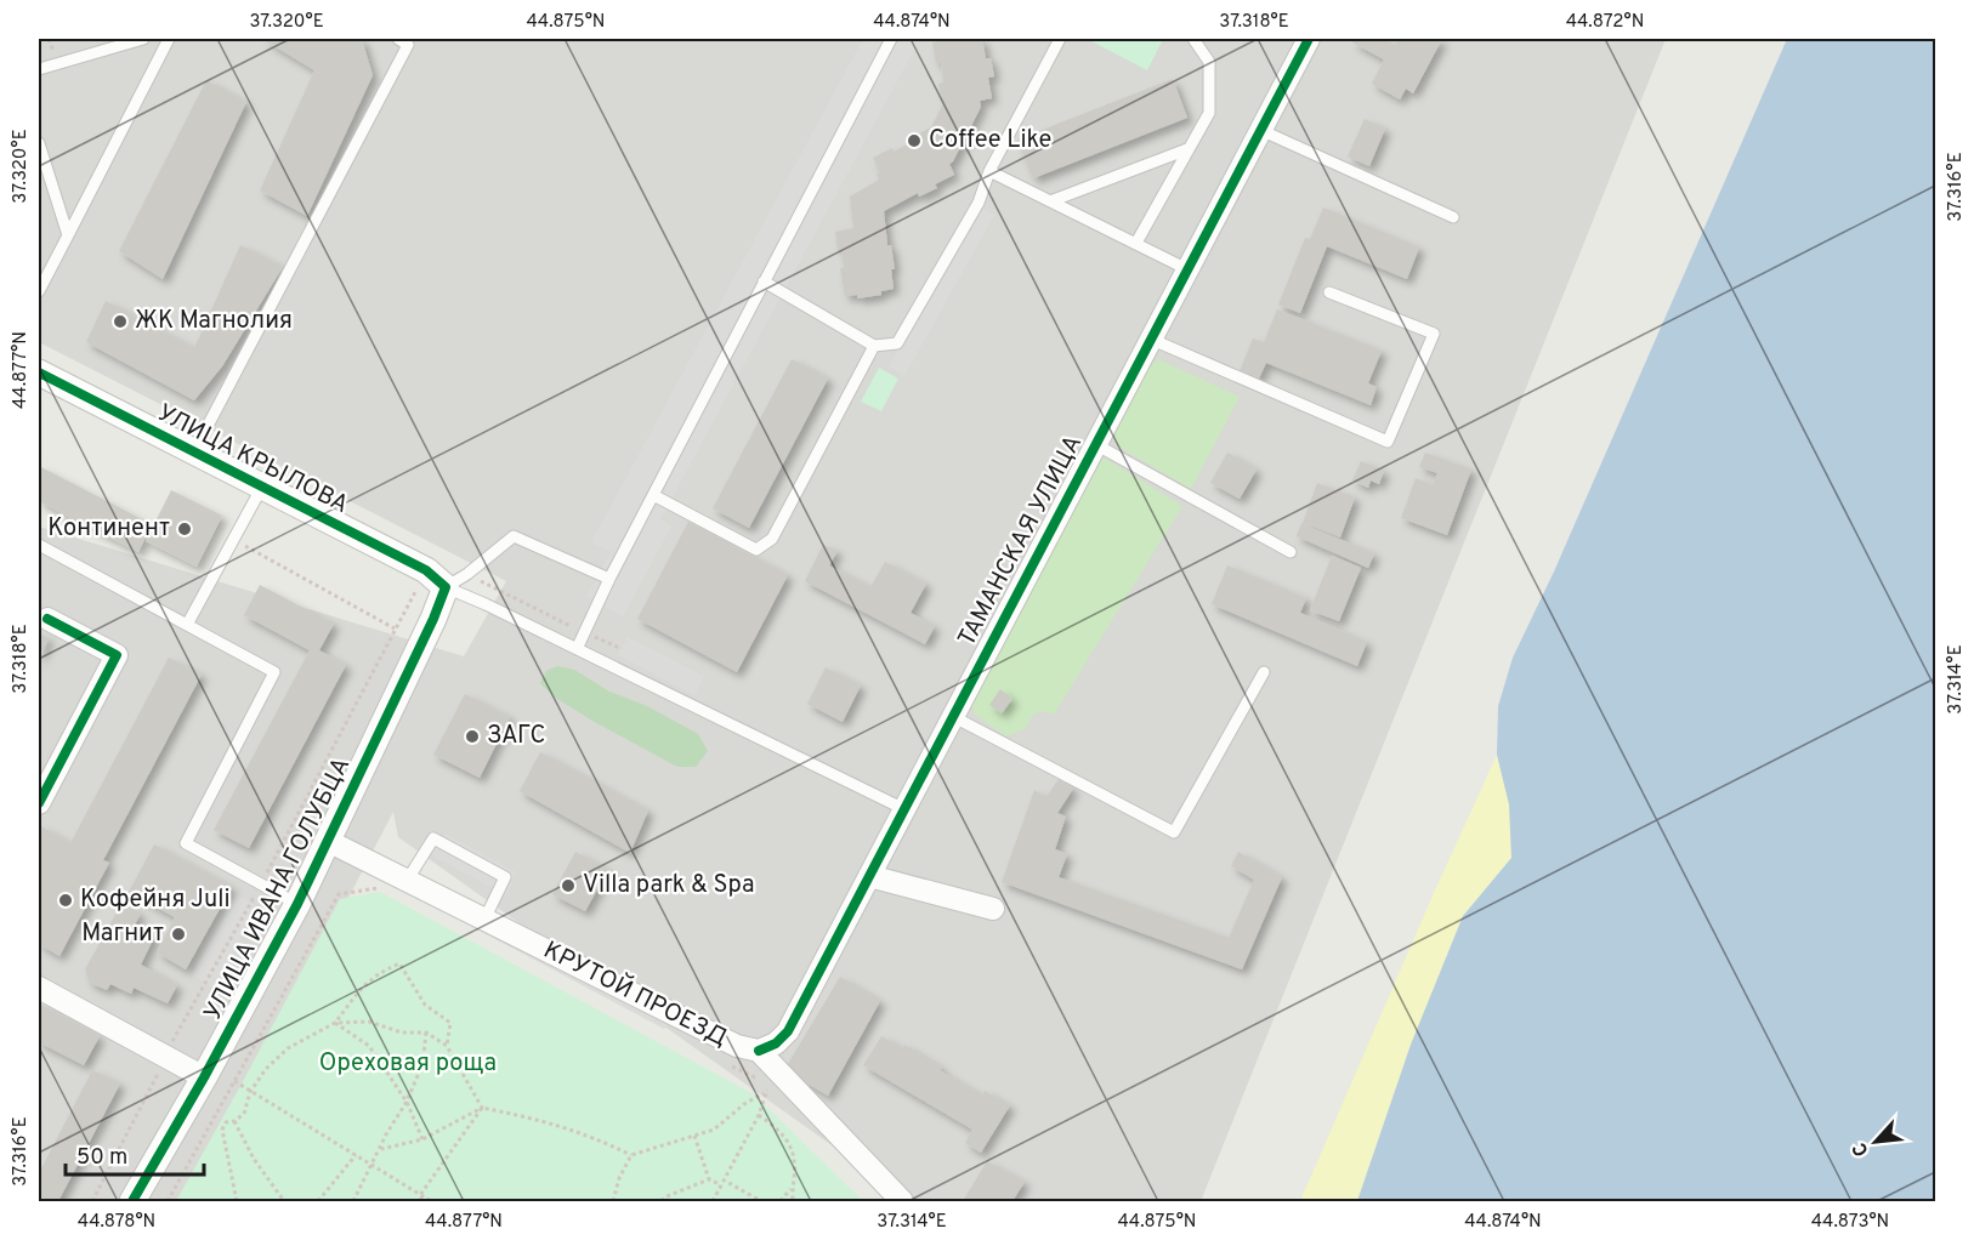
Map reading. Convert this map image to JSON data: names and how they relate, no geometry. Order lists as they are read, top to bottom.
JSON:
{
  "streets": {
    "street": [
      "УЛИЦА КРЫЛОВА",
      "ТАМАНСКАЯ УЛИЦА",
      "УЛИЦА ИВАНА ГОЛУБЦА",
      "КРУТОЙ ПРОЕЗД"
    ]
  },
  "crossings": [
    ["УЛИЦА КРЫЛОВА", "УЛИЦА ИВАНА ГОЛУБЦА"],
    ["ТАМАНСКАЯ УЛИЦА", "КРУТОЙ ПРОЕЗД"],
    ["УЛИЦА ИВАНА ГОЛУБЦА", "КРУТОЙ ПРОЕЗД"]
  ],
  "parks": ["Ореховая роща"],
  "places": [
    "Coffee Like",
    "ЖК Магнолия",
    "Континент",
    "ЗАГС",
    "Villa park & Spa",
    "Кофейня Juli",
    "Магнит"
  ],
  "scale_bar": "50 m",
  "north": "bottom left",
  "coordinates": [
    "37.320°E",
    "44.875°N",
    "44.874°N",
    "37.318°E",
    "44.872°N",
    "37.316°E",
    "44.877°N",
    "37.314°E",
    "44.878°N",
    "44.873°N"
  ]
}
